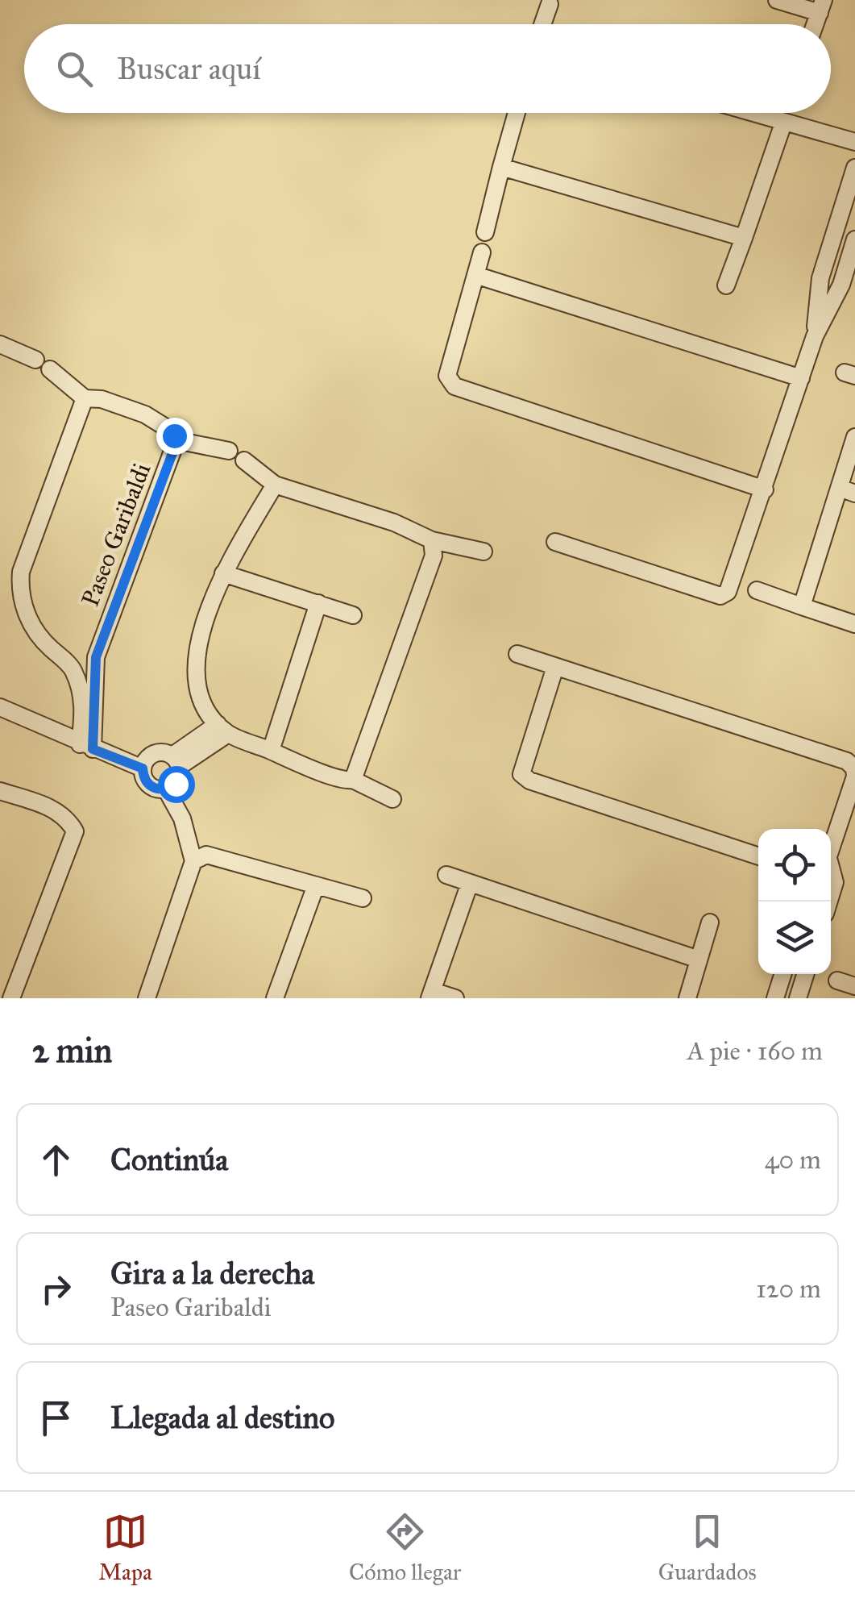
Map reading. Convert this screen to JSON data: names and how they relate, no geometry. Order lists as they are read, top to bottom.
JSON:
{
  "streets": {
    "street": ["Paseo Garibaldi"]
  },
  "page": {
    "search": "Buscar aquí",
    "heading": ["2 min", "A pie · 160 m"],
    "list": [
      ["Continúa", "40 m"],
      ["Gira a la derecha", "Paseo Garibaldi", "120 m"],
      "Llegada al destino"
    ],
    "nav": ["Mapa", "Cómo llegar", "Guardados"]
  }
}
